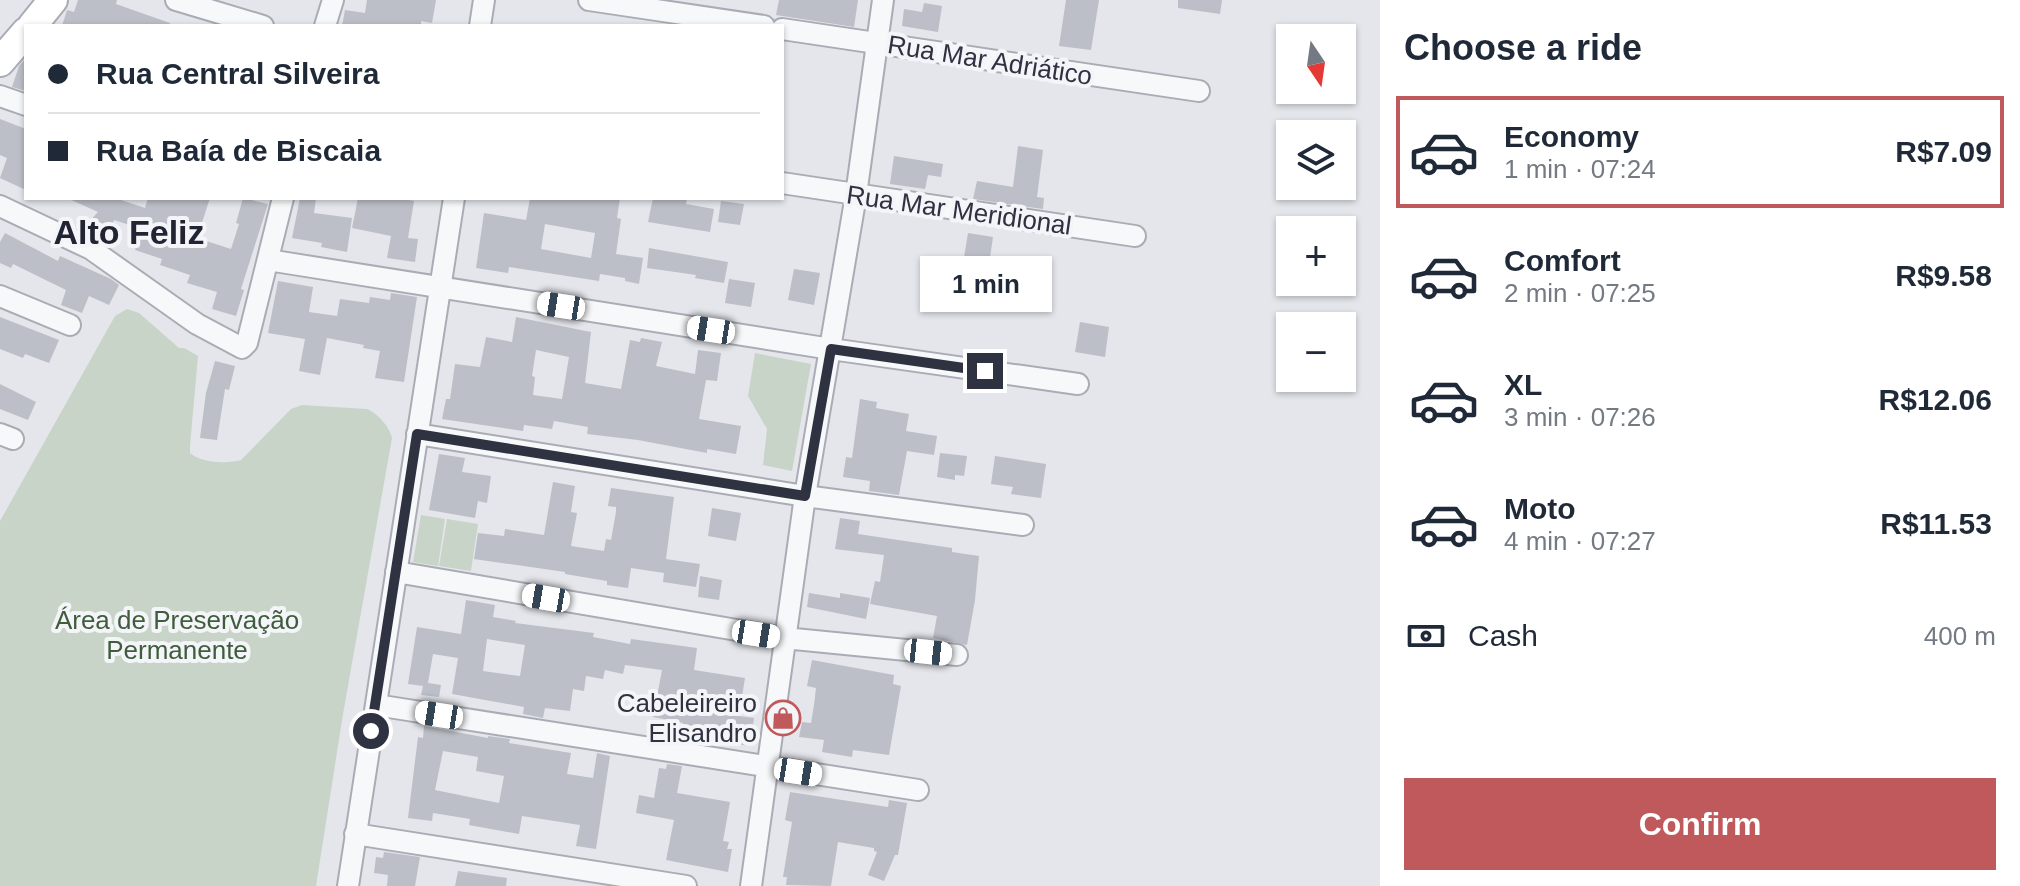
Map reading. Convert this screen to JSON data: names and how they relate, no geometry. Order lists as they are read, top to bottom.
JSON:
{
  "streets": {
    "street": ["Rua Mar Adriático", "Rua Mar Meridional"]
  },
  "districts": ["Alto Feliz"],
  "parks": ["Área de Preservação Permanente"],
  "places": {
    "shop": ["Cabeleireiro Elisandro"]
  },
  "north": "bottom",
  "page": {
    "heading": "Choose a ride",
    "map_buttons": ["+", "−"],
    "banner": ["Rua Central Silveira", "Rua Baía de Biscaia"],
    "list": [
      {
        "name": "Economy",
        "note": "1 min · 07:24",
        "value": "R$7.09"
      },
      {
        "name": "Comfort",
        "note": "2 min · 07:25",
        "value": "R$9.58"
      },
      {
        "name": "XL",
        "note": "3 min · 07:26",
        "value": "R$12.06"
      },
      {
        "name": "Moto",
        "note": "4 min · 07:27",
        "value": "R$11.53"
      }
    ],
    "bubble": "1 min",
    "pay": ["Cash", "400 m"],
    "buttons": "Confirm"
  }
}
